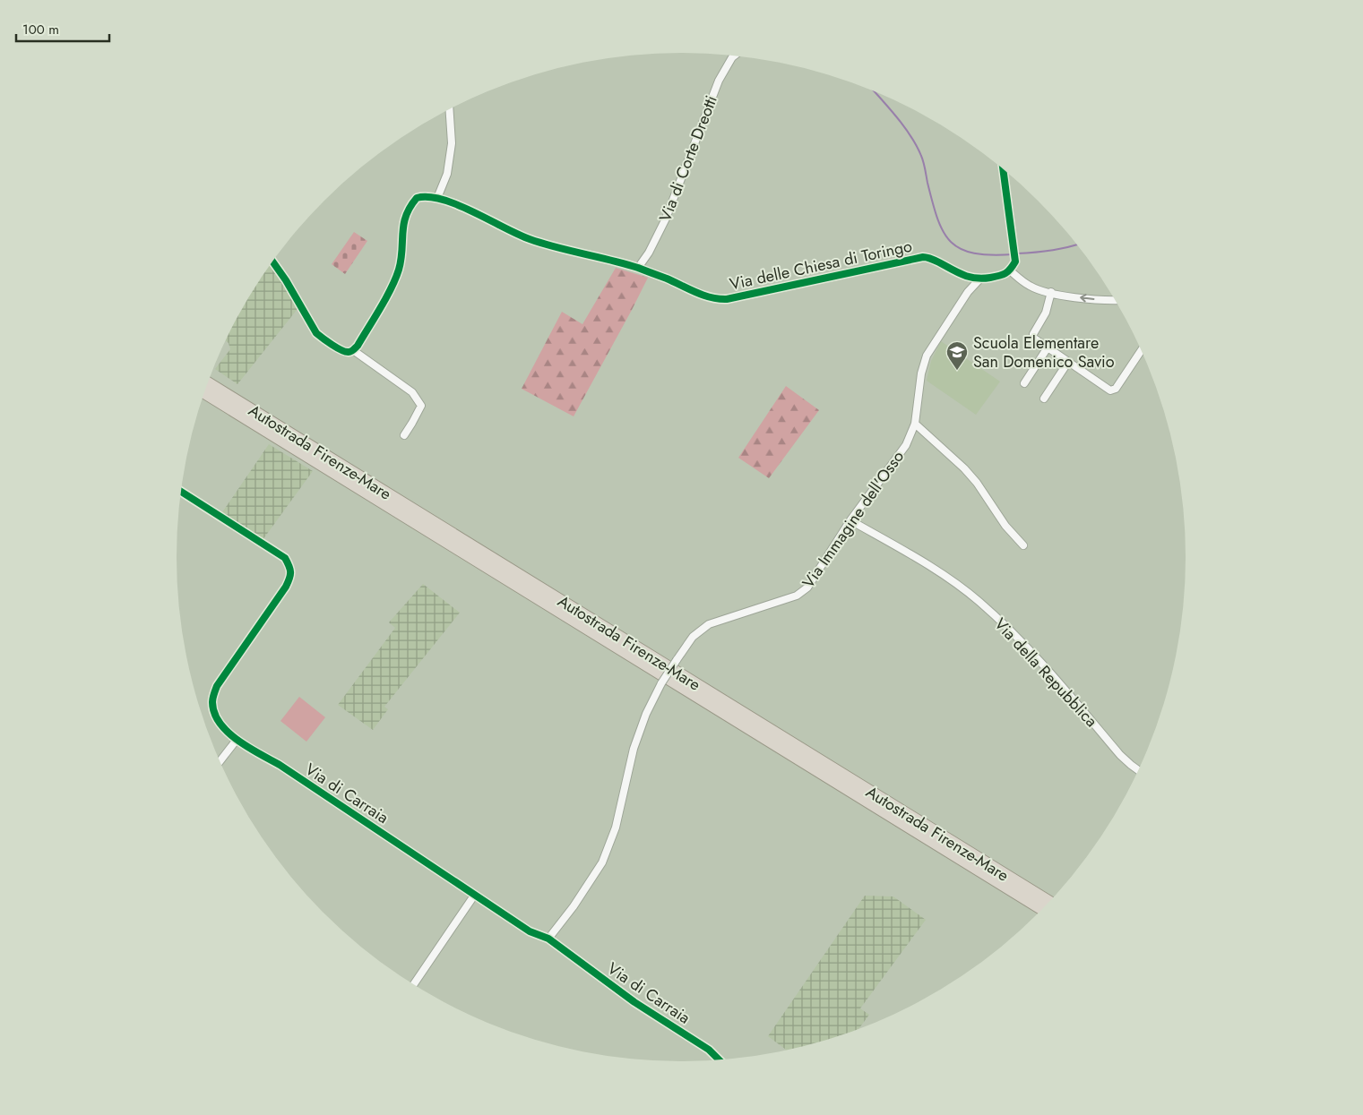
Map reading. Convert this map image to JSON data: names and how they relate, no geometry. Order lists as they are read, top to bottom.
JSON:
{
  "streets": {
    "highway": ["Autostrada Firenze-Mare"],
    "street": [
      "Via di Corte Dreotti",
      "Via delle Chiesa di Toringo",
      "Via Immagine dell'Osso",
      "Via della Repubblica",
      "Via di Carraia"
    ]
  },
  "crossings": [
    ["Via di Corte Dreotti", "Via delle Chiesa di Toringo"],
    ["Via delle Chiesa di Toringo", "Via Immagine dell'Osso"],
    ["Via Immagine dell'Osso", "Via della Repubblica"],
    ["Via Immagine dell'Osso", "Via di Carraia"]
  ],
  "places": {
    "school or university": ["Scuola Elementare San Domenico Savio"]
  },
  "scale_bar": "100 m"
}
